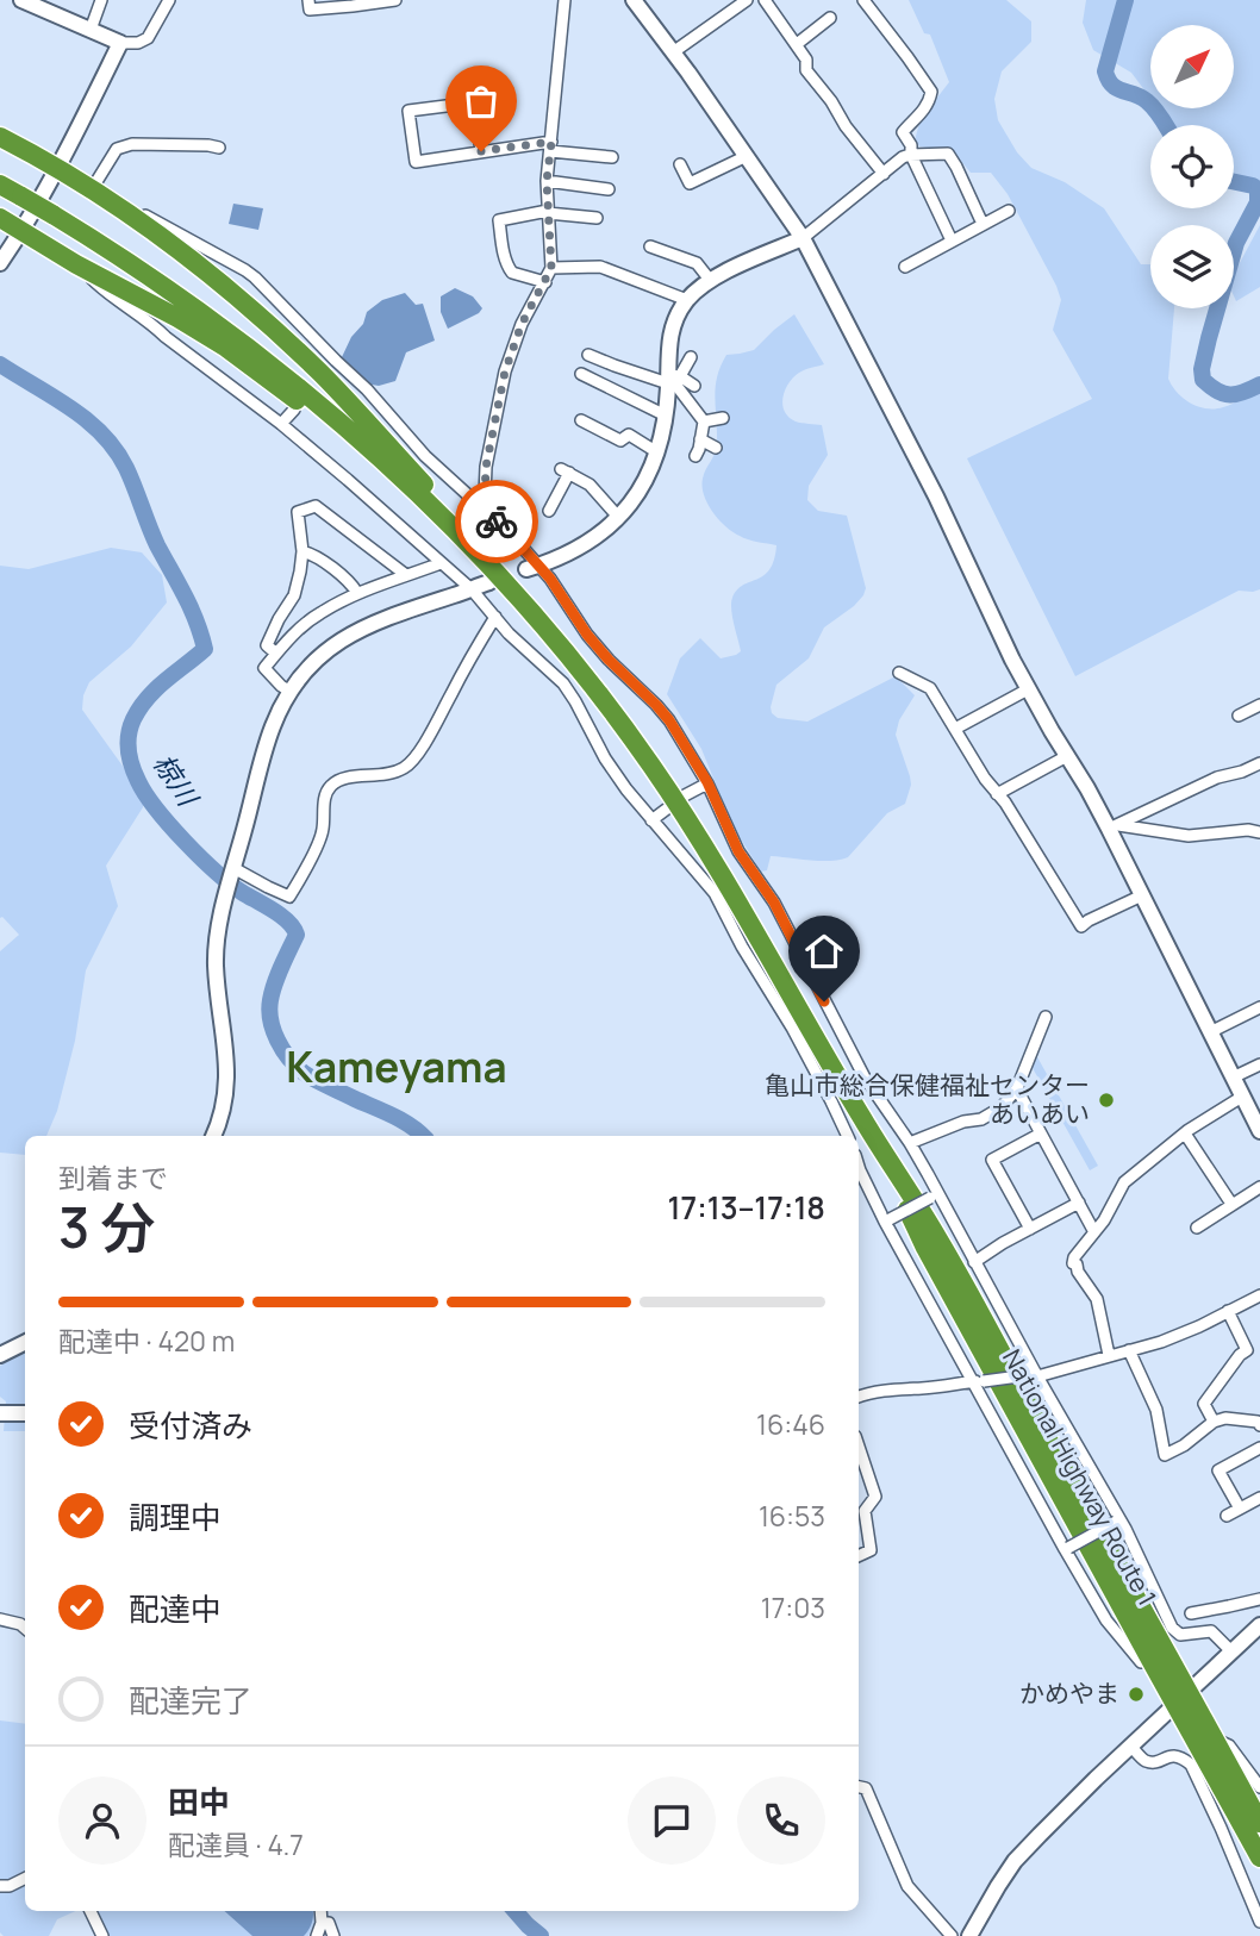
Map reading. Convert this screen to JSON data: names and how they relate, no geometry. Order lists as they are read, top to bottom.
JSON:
{
  "streets": {
    "highway": ["National Highway Route 1"]
  },
  "districts": ["Kameyama"],
  "water": ["椋川"],
  "places": ["亀山市総合保健福祉センター あいあい", "かめやま"],
  "north": "top right",
  "page": {
    "heading": ["3 分", "到着まで", "17:13–17:18"],
    "panel": ["田中", "配達員 · 4.7"],
    "bar": "配達中 · 420 m",
    "list": [
      ["受付済み", "16:46"],
      ["調理中", "16:53"],
      ["配達中", "17:03"],
      "配達完了"
    ]
  }
}
